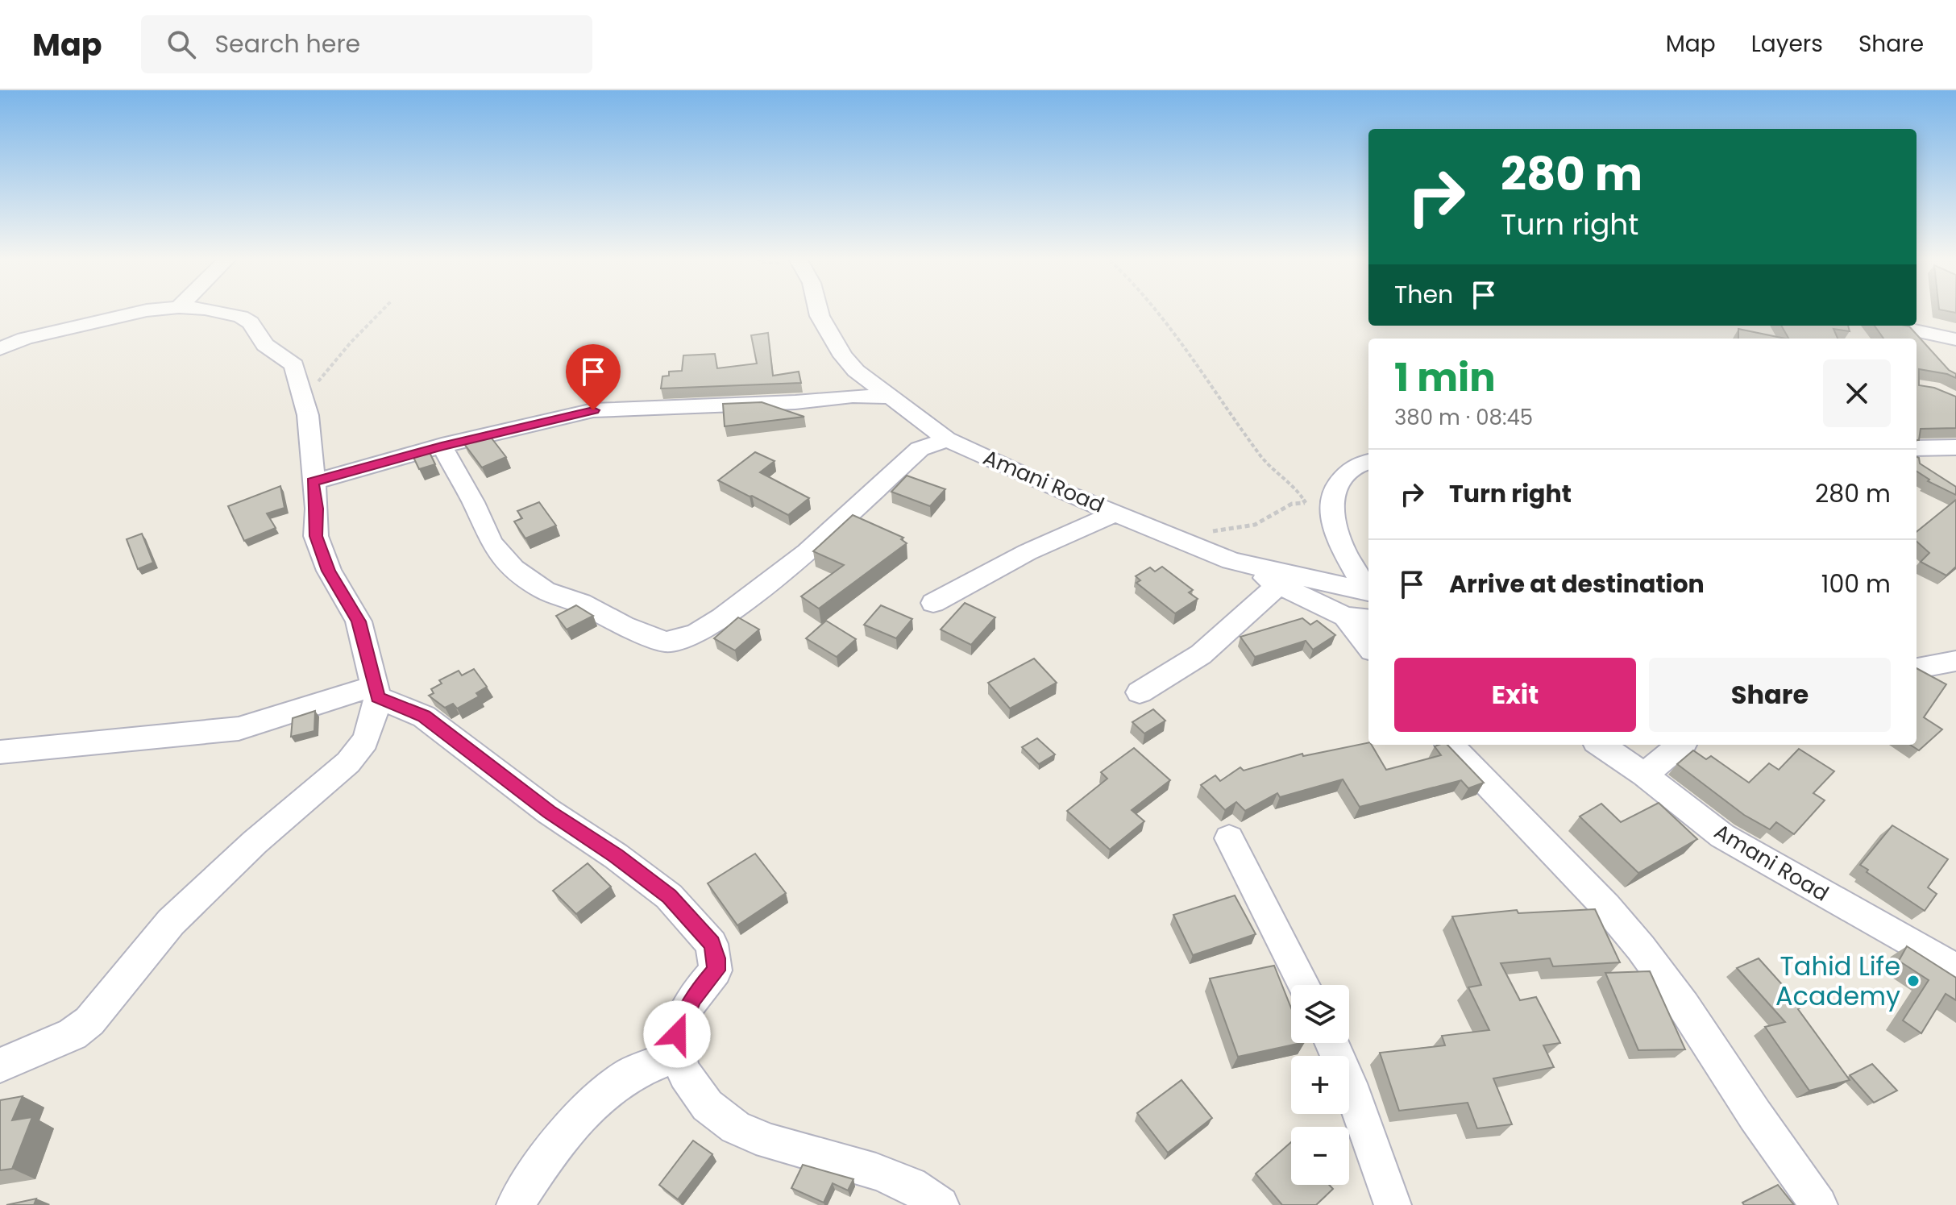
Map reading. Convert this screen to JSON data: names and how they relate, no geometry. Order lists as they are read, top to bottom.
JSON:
{
  "streets": {
    "street": ["Amani Road"]
  },
  "places": ["Tahid Life Academy"],
  "page": {
    "header": "Map",
    "search": "Search here",
    "nav": ["Map", "Layers", "Share"],
    "turn": ["280 m", "Turn right"],
    "then": "Then",
    "heading": ["1 min", "380 m · 08:45"],
    "list": [
      {
        "name": "Turn right",
        "value": "280 m"
      },
      {
        "name": "Arrive at destination",
        "value": "100 m"
      }
    ],
    "buttons": ["Exit", "Share"],
    "map_buttons": ["+", "−"]
  }
}
